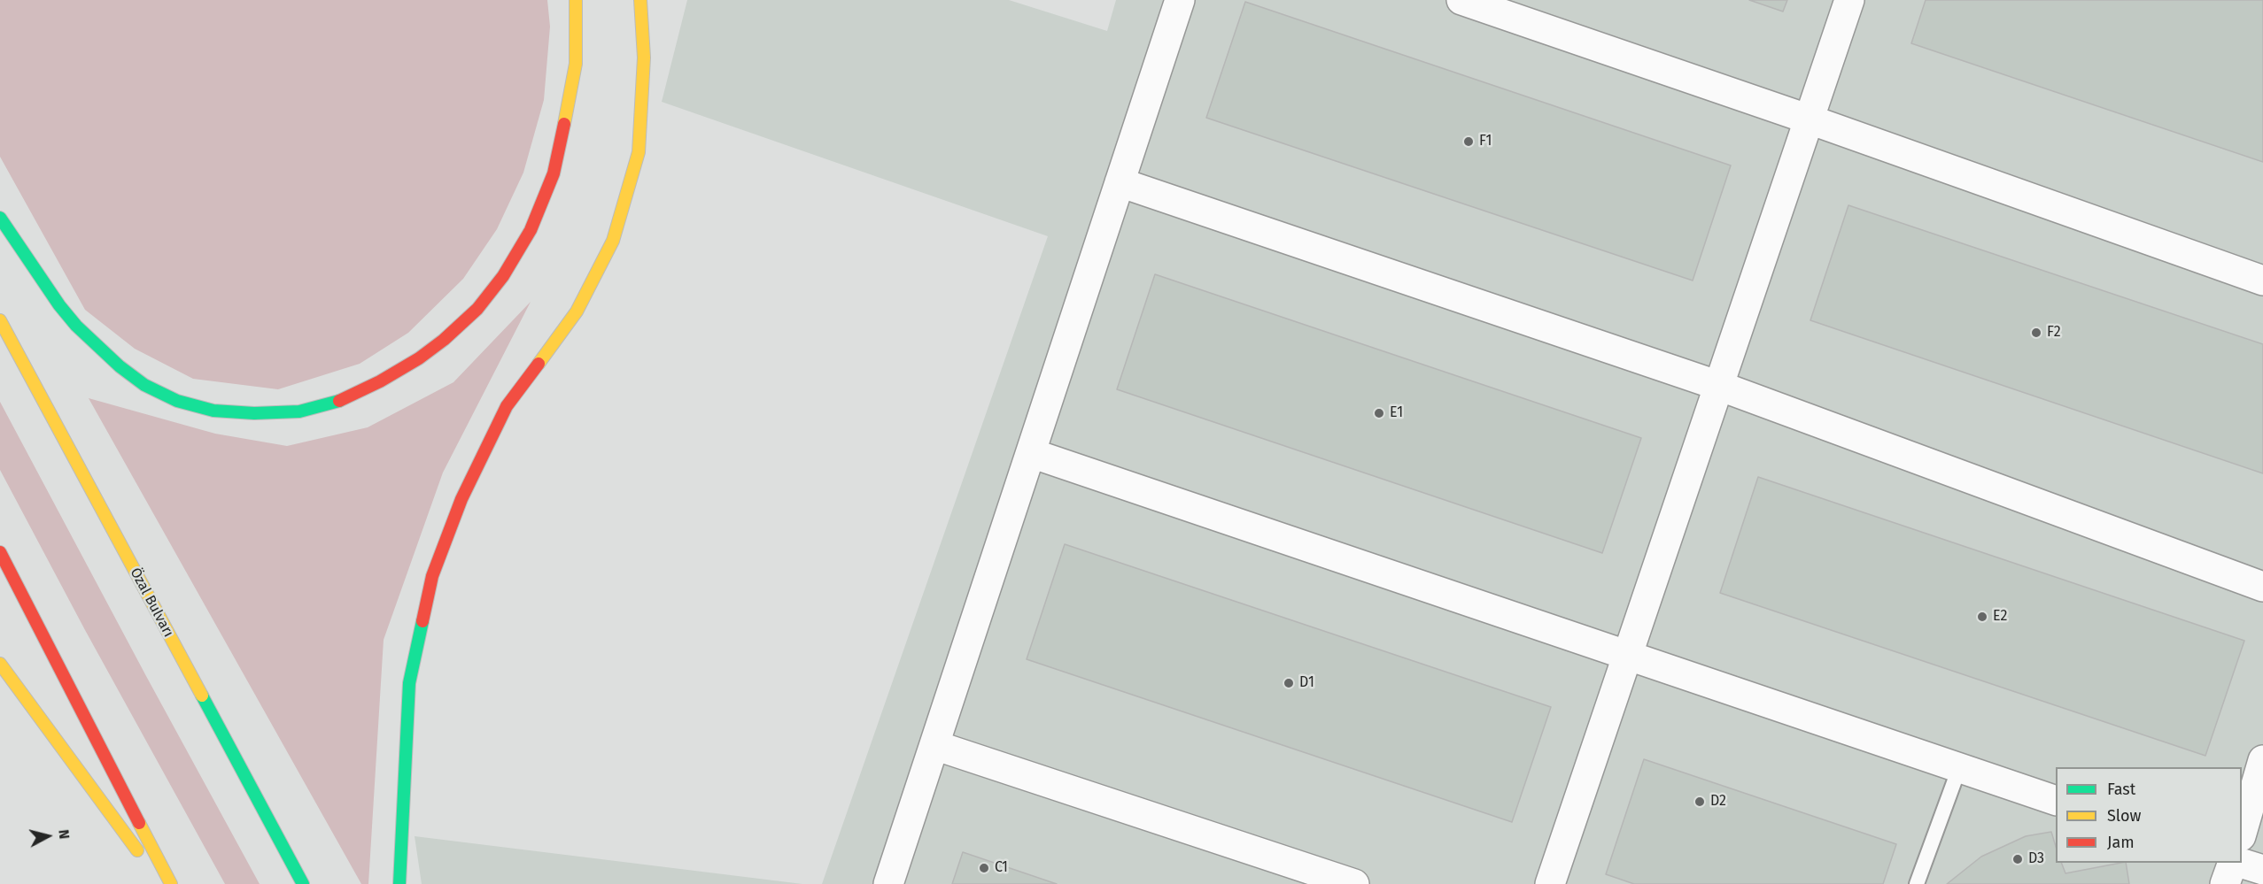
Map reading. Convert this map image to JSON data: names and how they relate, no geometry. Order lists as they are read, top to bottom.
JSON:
{
  "streets": {
    "highway": ["Özal Bulvarı"]
  },
  "places": [
    "F1",
    "F2",
    "E1",
    "E2",
    "D1",
    "D2",
    "D3",
    "C1"
  ],
  "legend": ["Fast", "Slow", "Jam"],
  "north": "right"
}
